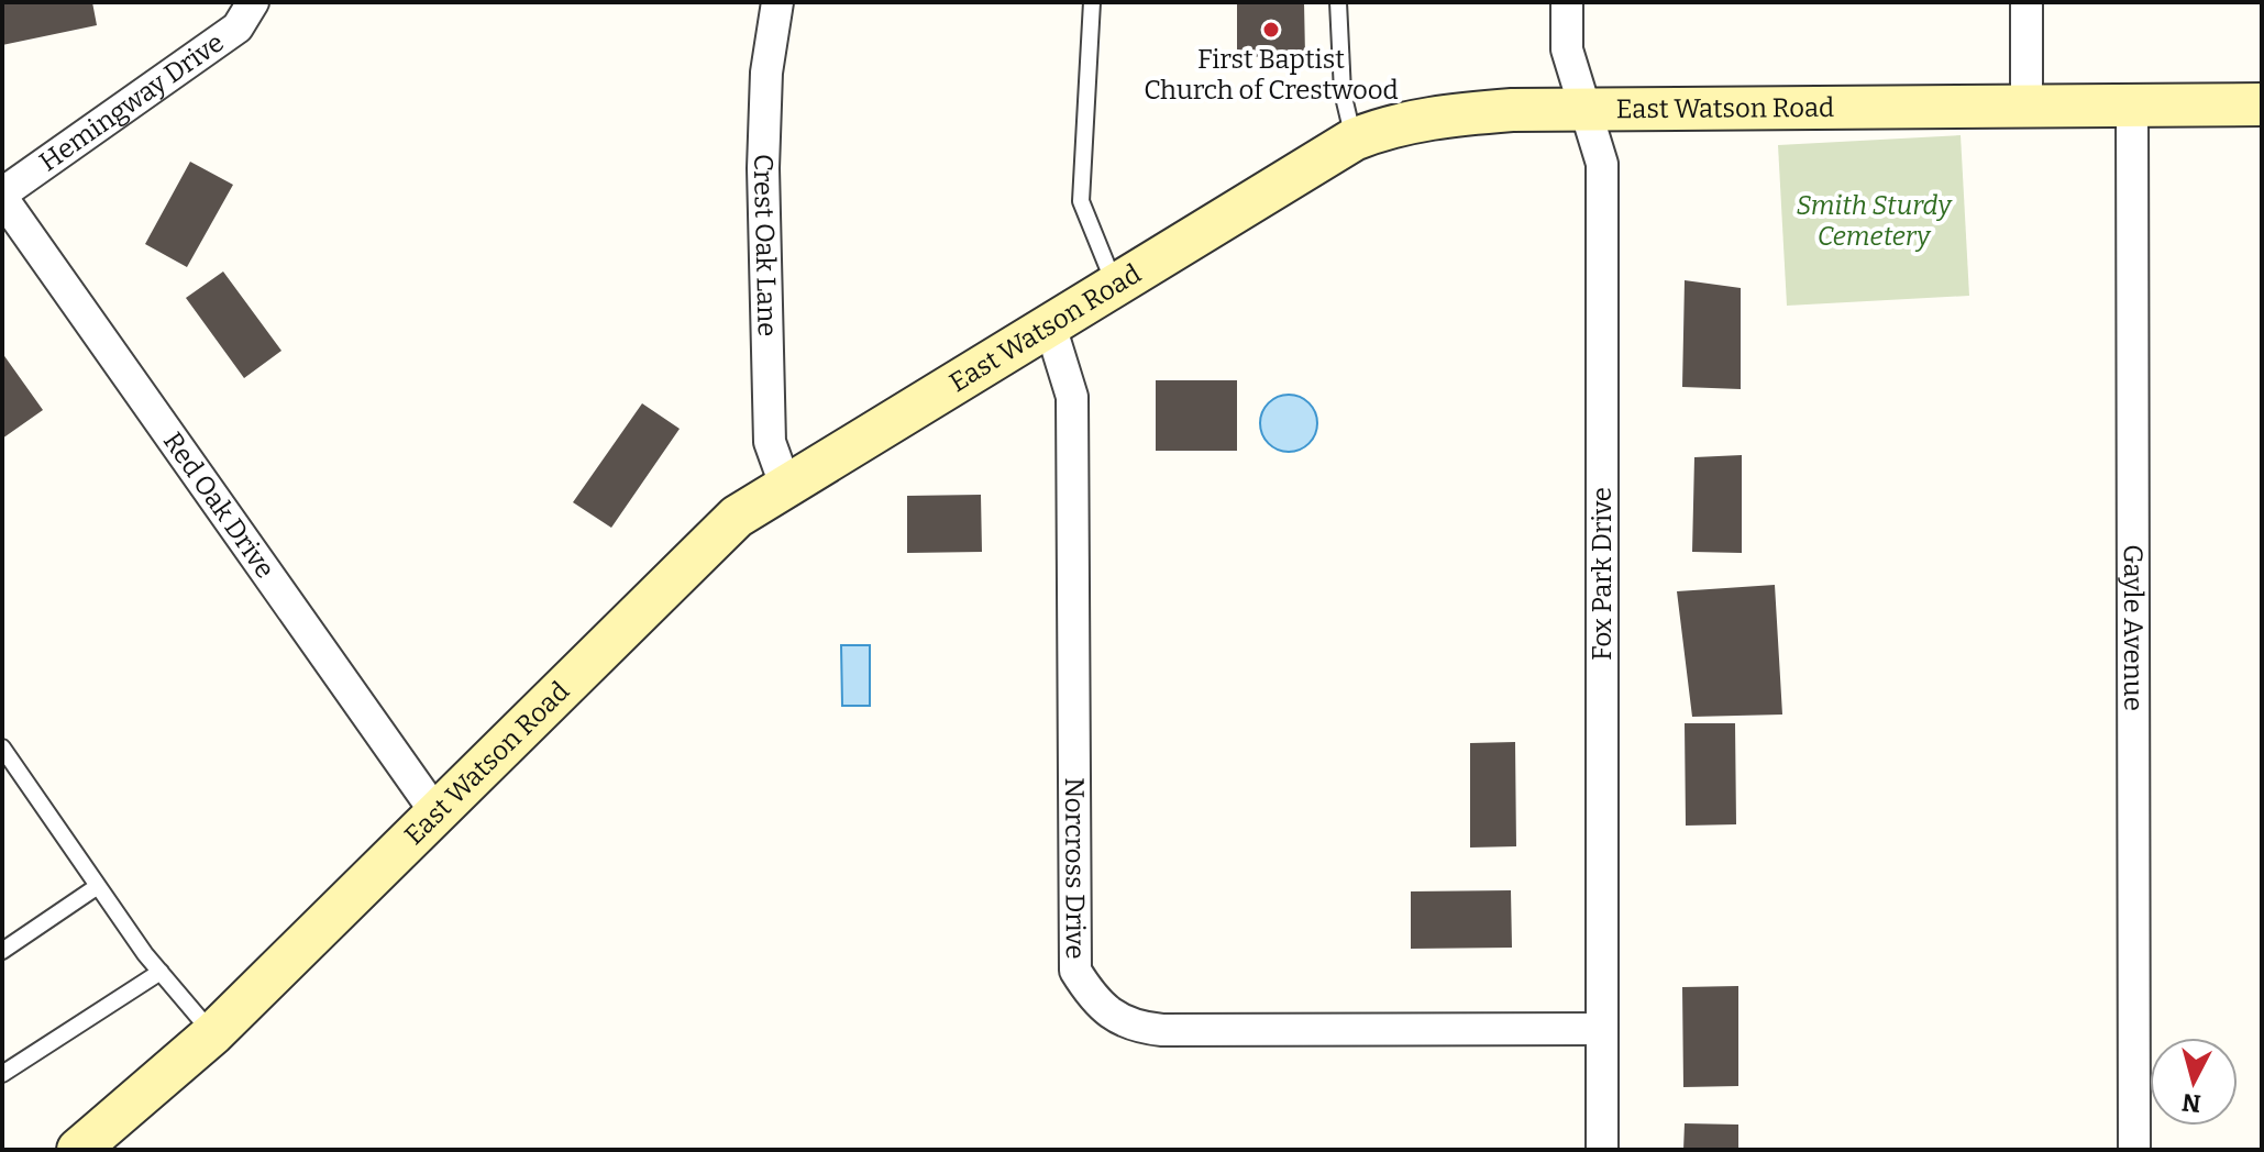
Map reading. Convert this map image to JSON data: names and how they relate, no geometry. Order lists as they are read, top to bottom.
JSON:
{
  "streets": {
    "street": [
      "Hemingway Drive",
      "East Watson Road",
      "Crest Oak Lane",
      "Red Oak Drive",
      "Fox Park Drive",
      "Gayle Avenue",
      "Norcross Drive"
    ]
  },
  "crossings": [
    ["Hemingway Drive", "Red Oak Drive"],
    ["East Watson Road", "Crest Oak Lane"],
    ["East Watson Road", "Red Oak Drive"],
    ["East Watson Road", "Fox Park Drive"],
    ["East Watson Road", "Gayle Avenue"],
    ["East Watson Road", "Norcross Drive"],
    ["Fox Park Drive", "Norcross Drive"]
  ],
  "parks": ["Smith Sturdy Cemetery"],
  "places": ["First Baptist Church of Crestwood"],
  "north": "bottom"
}
